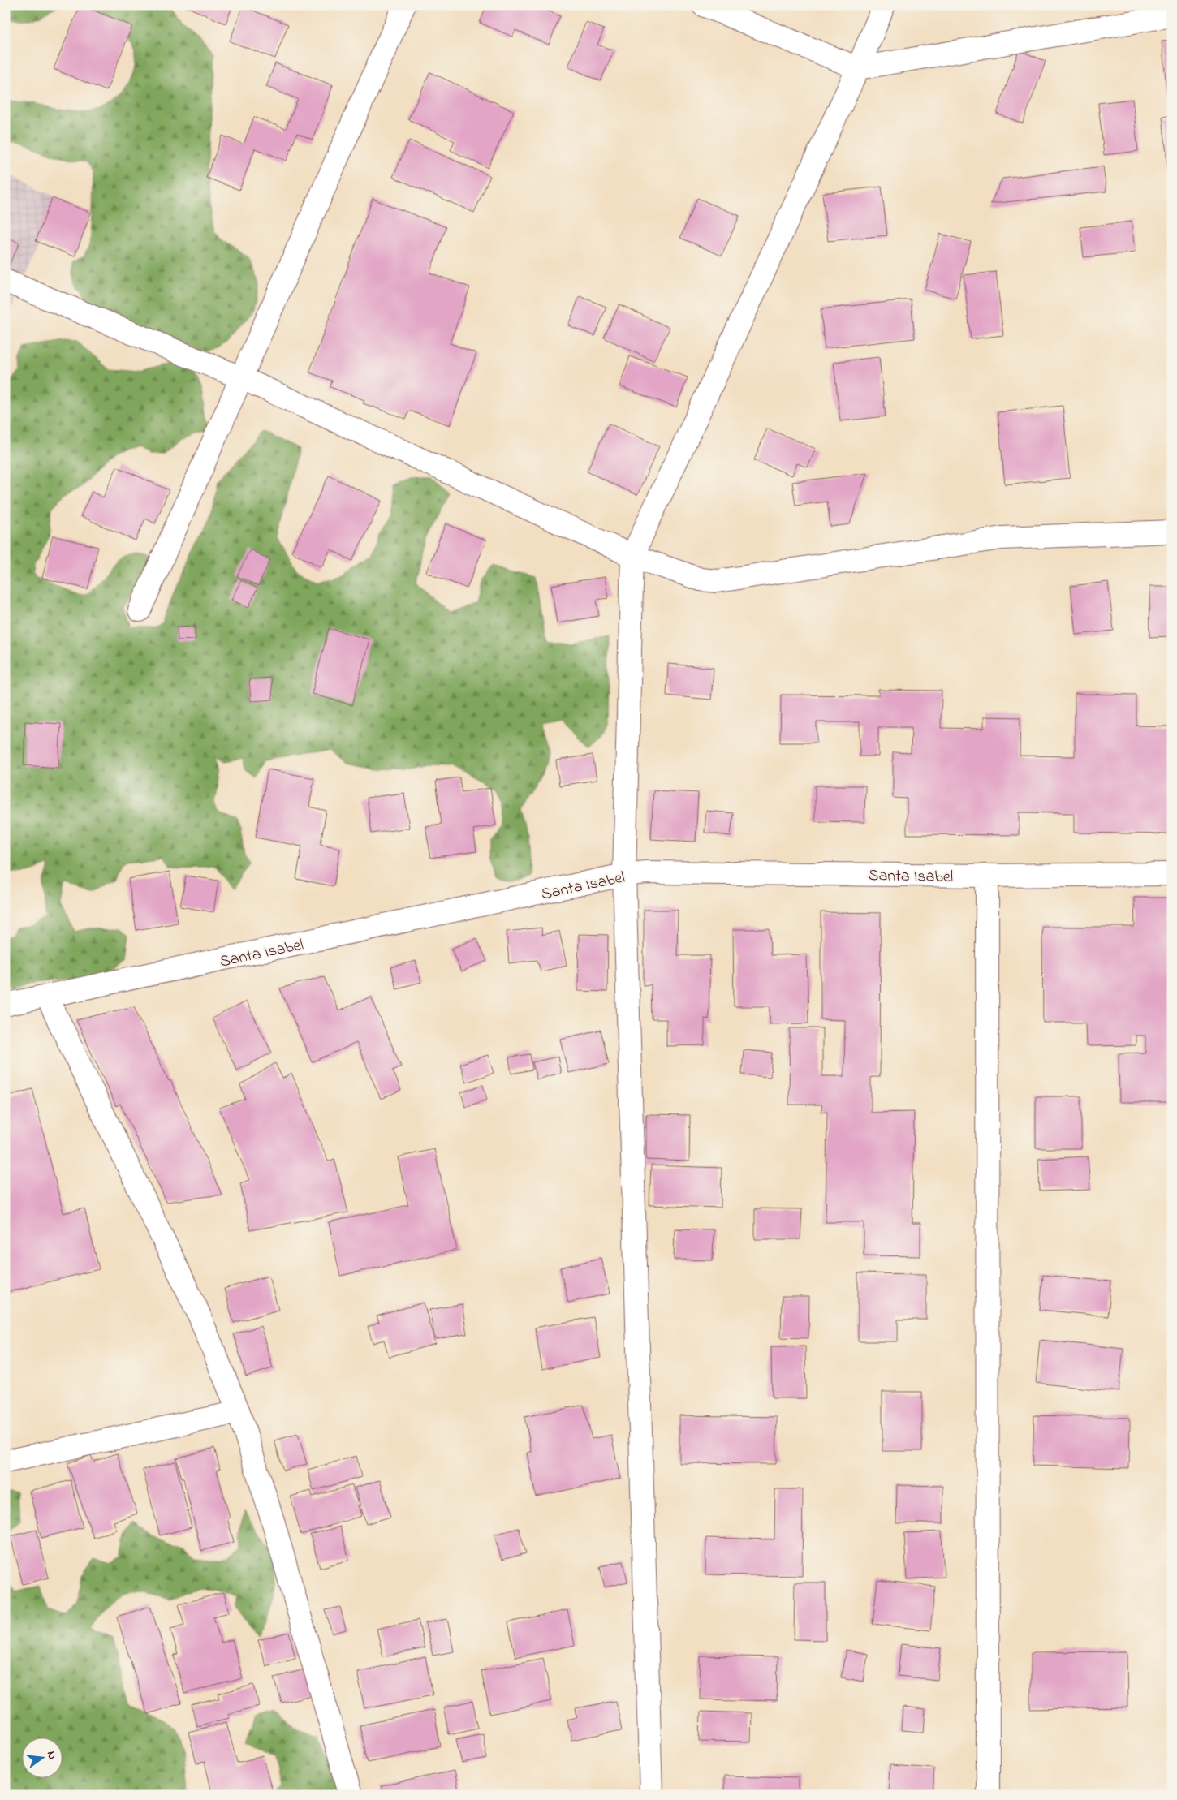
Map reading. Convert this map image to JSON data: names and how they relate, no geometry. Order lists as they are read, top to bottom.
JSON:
{
  "streets": {
    "street": ["Santa Isabel"]
  },
  "north": "right"
}
